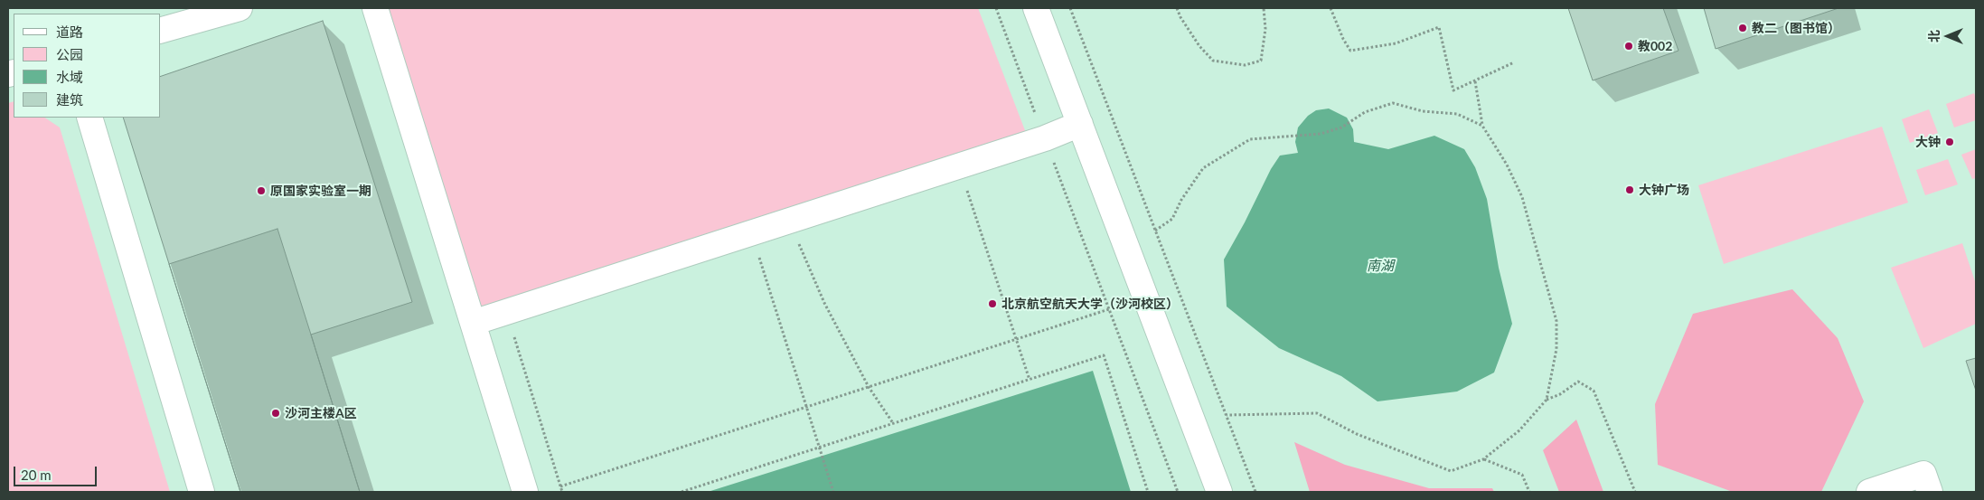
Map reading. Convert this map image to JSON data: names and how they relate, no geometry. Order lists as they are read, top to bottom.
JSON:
{
  "water": ["南湖"],
  "places": [
    "教二（图书馆）",
    "教002",
    "大钟",
    "大钟广场",
    "原国家实验室一期",
    "北京航空航天大学（沙河校区）",
    "沙河主楼A区"
  ],
  "legend": [
    "道路",
    "公园",
    "水域",
    "建筑"
  ],
  "scale_bar": "20 m",
  "north": "left"
}
